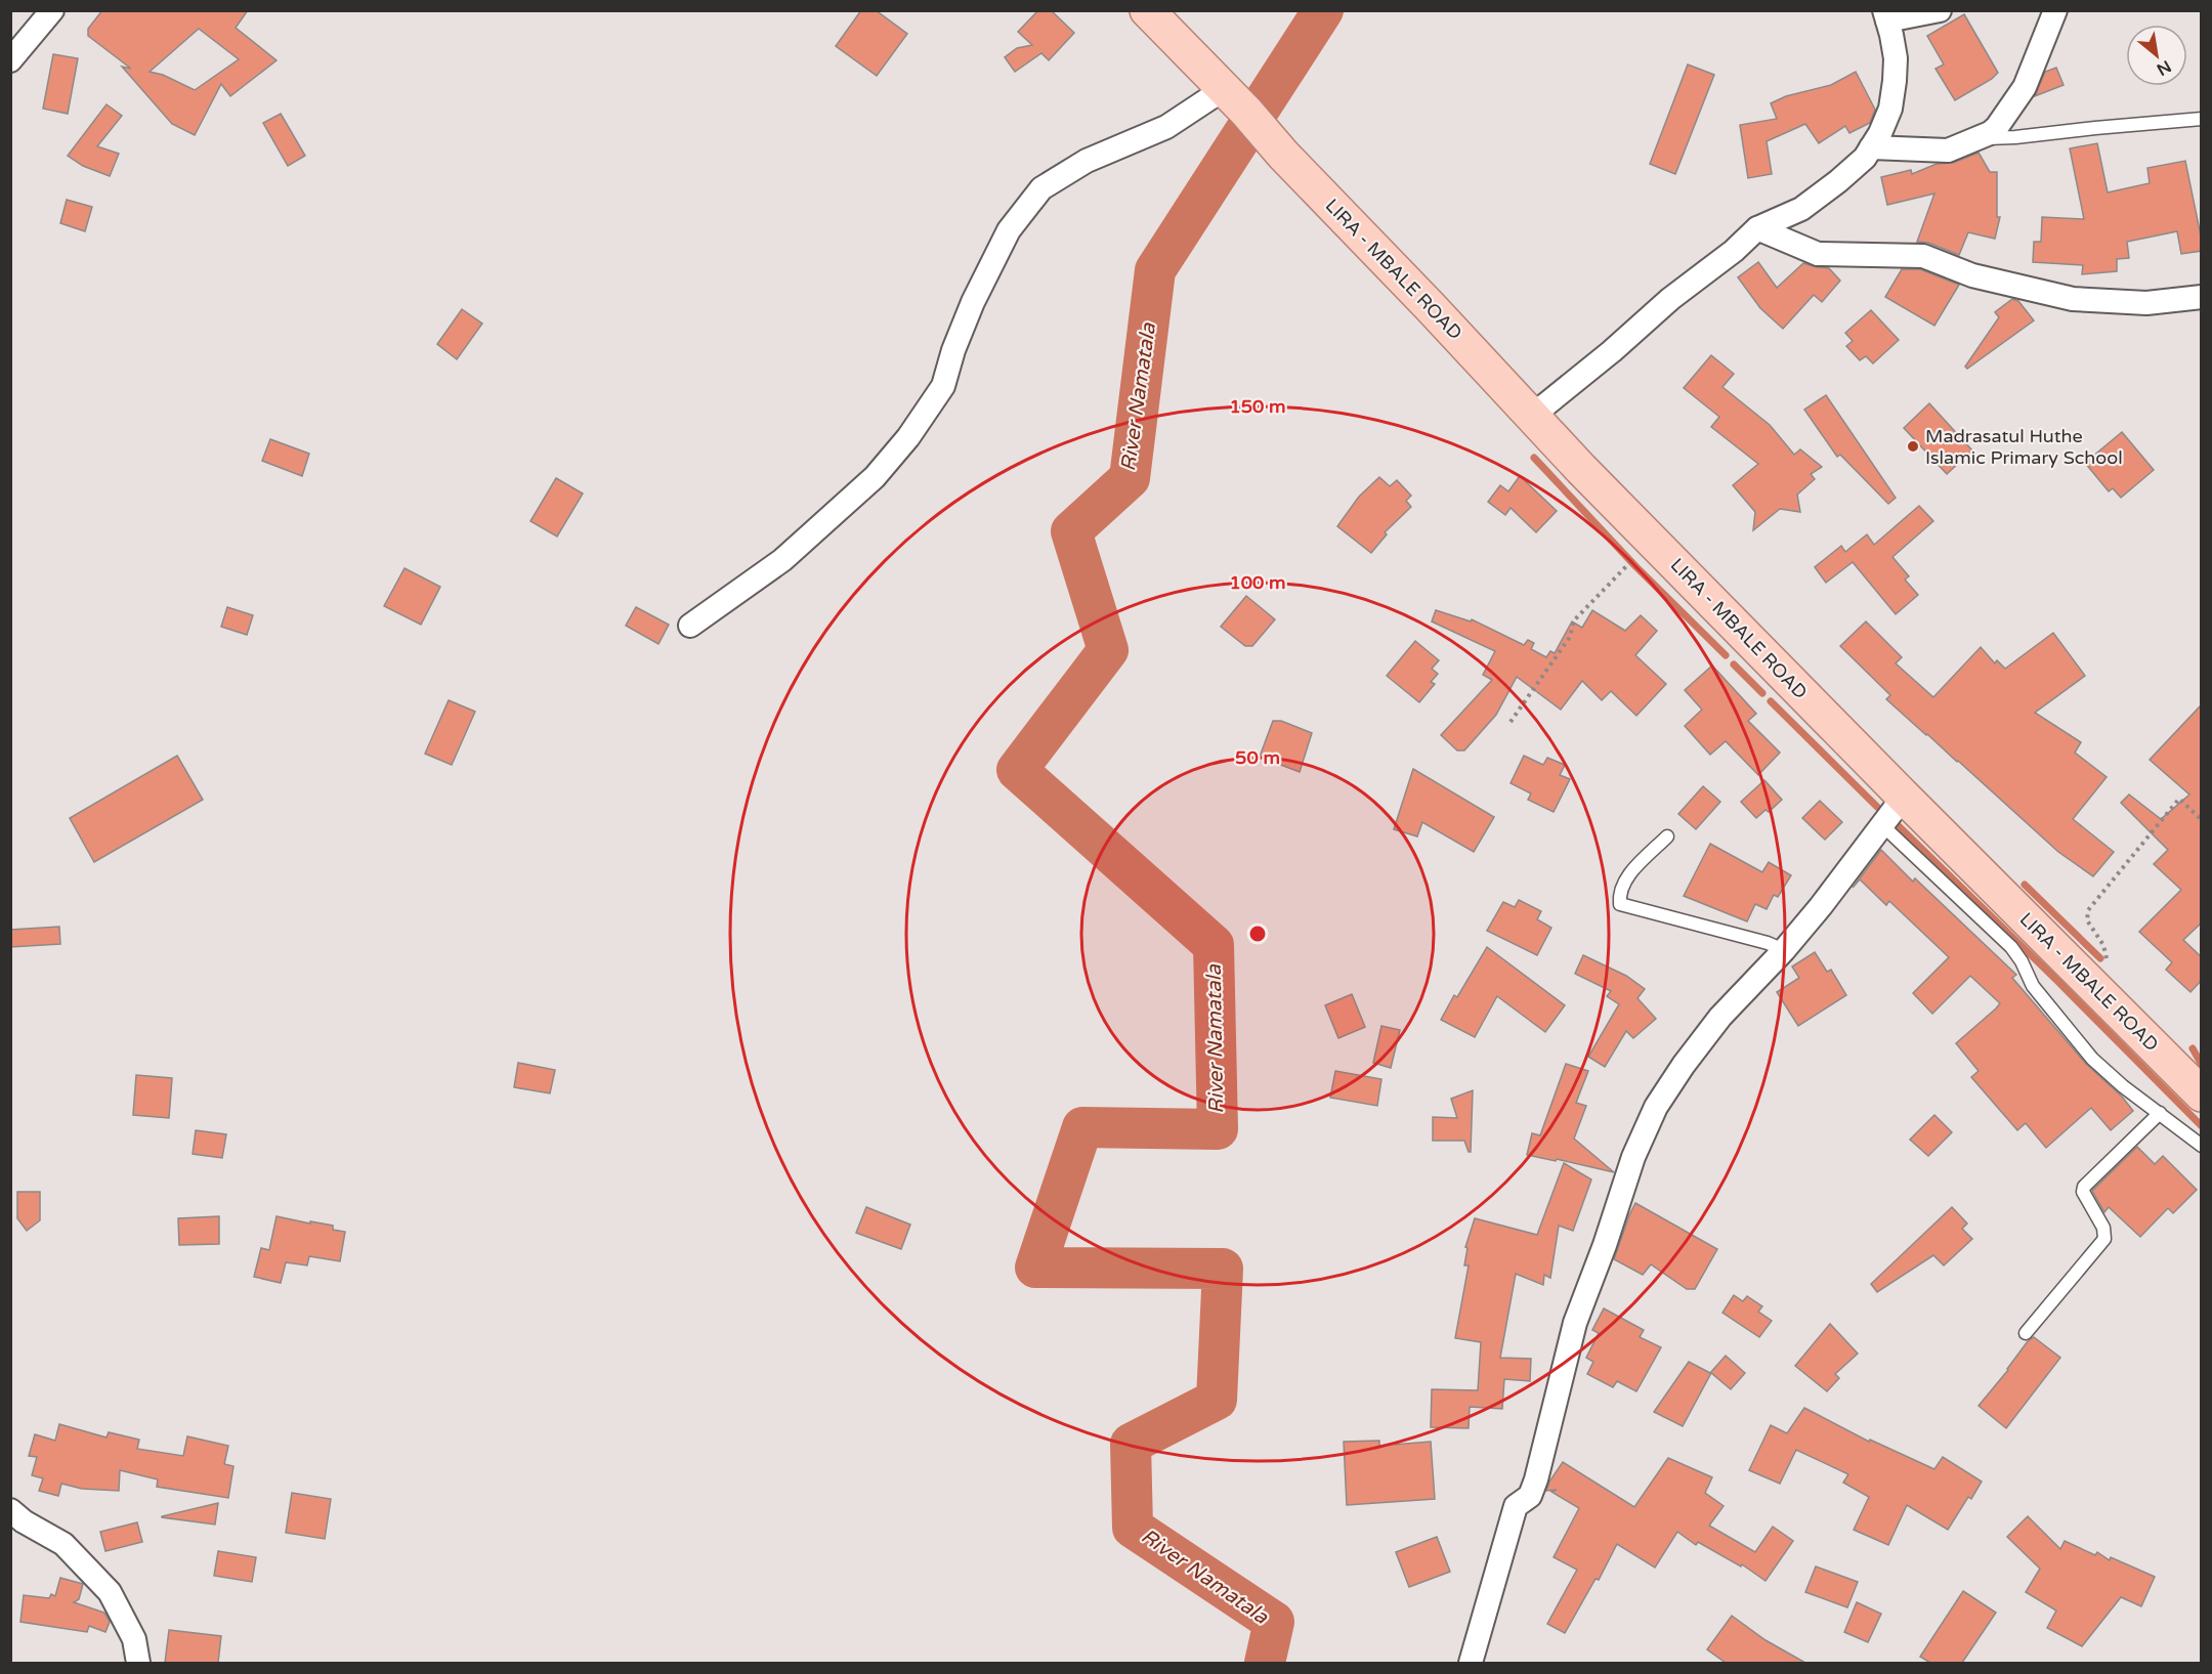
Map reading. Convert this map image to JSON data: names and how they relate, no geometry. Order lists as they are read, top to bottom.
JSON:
{
  "streets": {
    "main road": ["LIRA - MBALE ROAD"]
  },
  "water": ["River Namatala"],
  "places": ["Madrasatul Huthe Islamic Primary School"],
  "north": "bottom right",
  "rings": ["150 m", "100 m", "50 m"]
}
